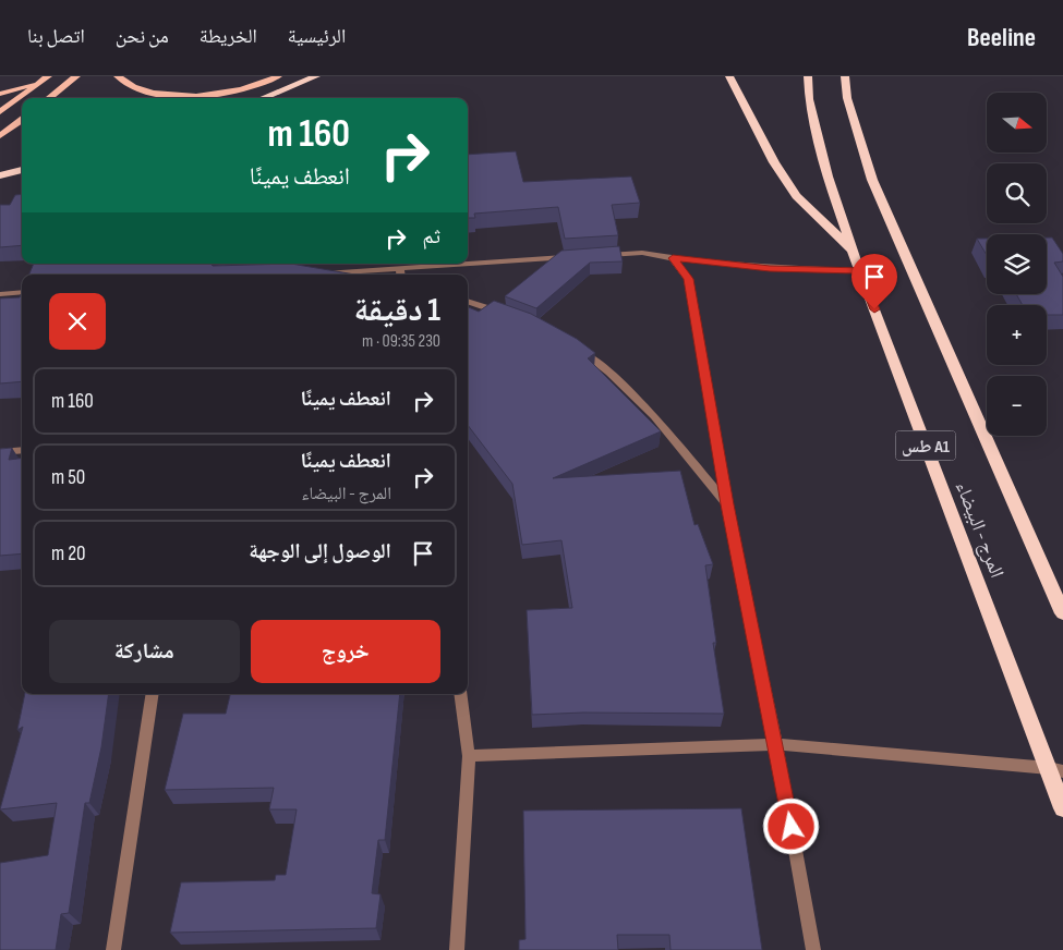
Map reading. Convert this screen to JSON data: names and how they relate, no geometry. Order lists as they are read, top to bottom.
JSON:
{
  "streets": {
    "highway": ["طس A1", "المرج - البيضاء"]
  },
  "north": "right",
  "page": {
    "header": "Beeline",
    "nav": [
      "الرئيسية",
      "الخريطة",
      "من نحن",
      "اتصل بنا"
    ],
    "map_buttons": ["+", "−"],
    "turn": ["160 m", "انعطف يمينًا"],
    "then": "ثم",
    "heading": ["1 دقيقة", "230 m · 09:35"],
    "list": [
      {
        "name": "انعطف يمينًا",
        "value": "160 m"
      },
      {
        "name": "انعطف يمينًا",
        "note": "المرج - البيضاء",
        "value": "50 m"
      },
      {
        "name": "الوصول إلى الوجهة",
        "value": "20 m"
      }
    ],
    "buttons": ["خروج", "مشاركة"]
  }
}
